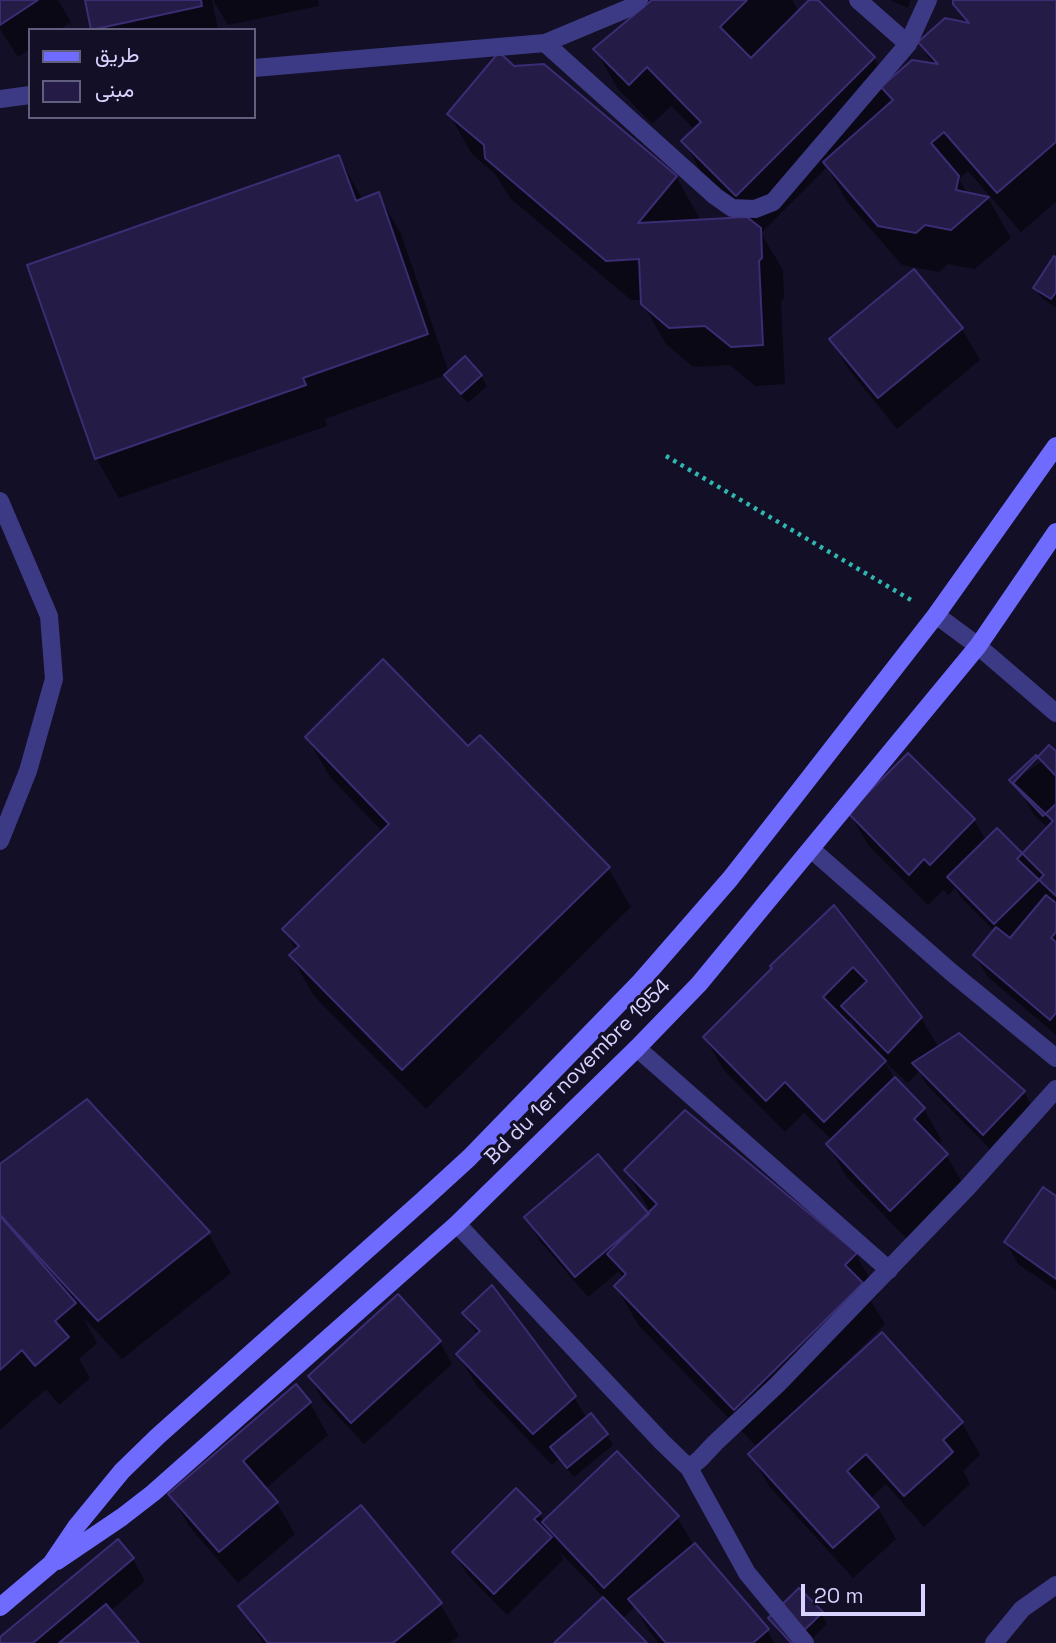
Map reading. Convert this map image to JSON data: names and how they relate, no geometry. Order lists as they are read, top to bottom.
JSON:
{
  "streets": {
    "street": ["Bd du 1er novembre 1954"]
  },
  "legend": ["طريق", "مبنى"],
  "scale_bar": "20 m"
}
